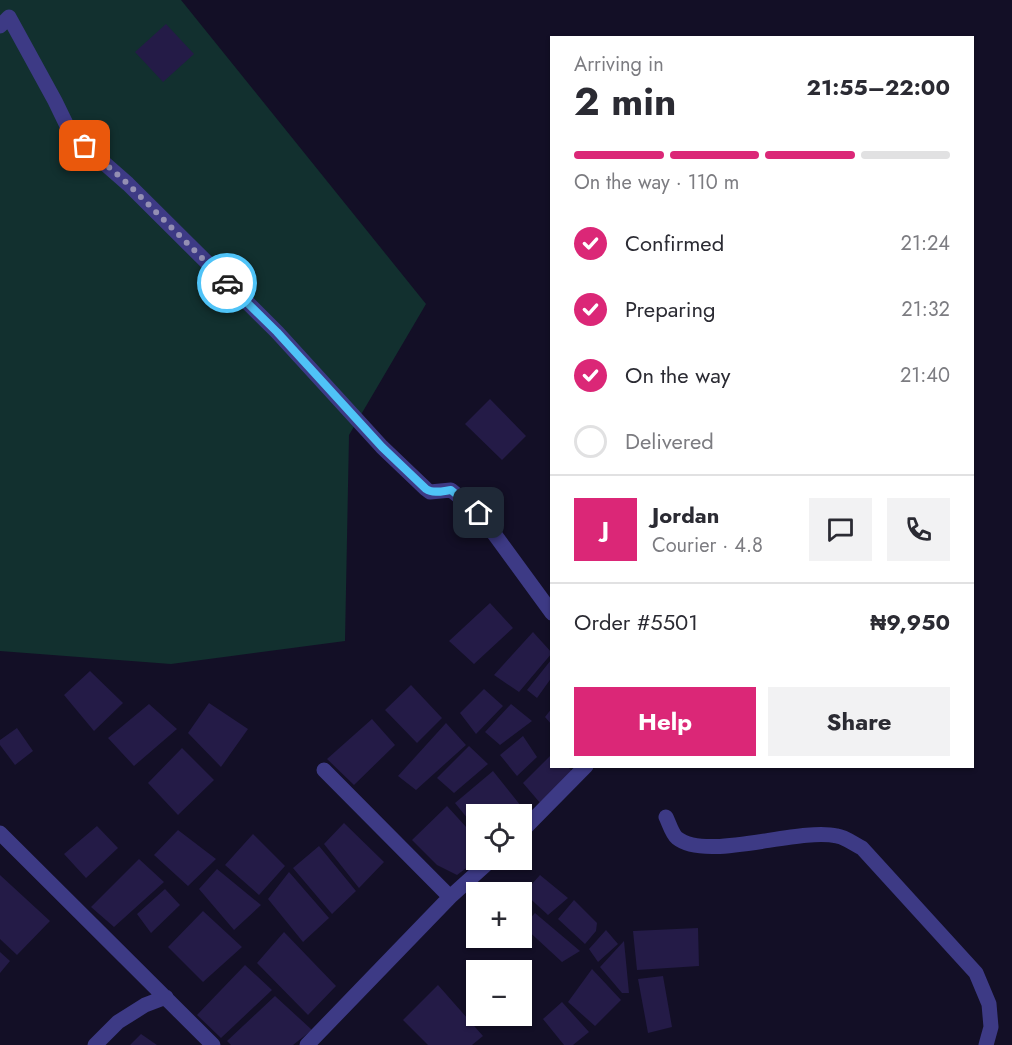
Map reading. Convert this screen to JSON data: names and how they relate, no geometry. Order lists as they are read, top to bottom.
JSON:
{
  "page": {
    "heading": ["2 min", "Arriving in", "21:55–22:00"],
    "panel": [
      "Jordan",
      "Courier · 4.8",
      "Order #5501",
      "₦9,950"
    ],
    "bar": "On the way · 110 m",
    "list": [
      ["Confirmed", "21:24"],
      ["Preparing", "21:32"],
      ["On the way", "21:40"],
      "Delivered"
    ],
    "round": "J",
    "buttons": ["Help", "Share"],
    "map_buttons": ["+", "−"]
  }
}
